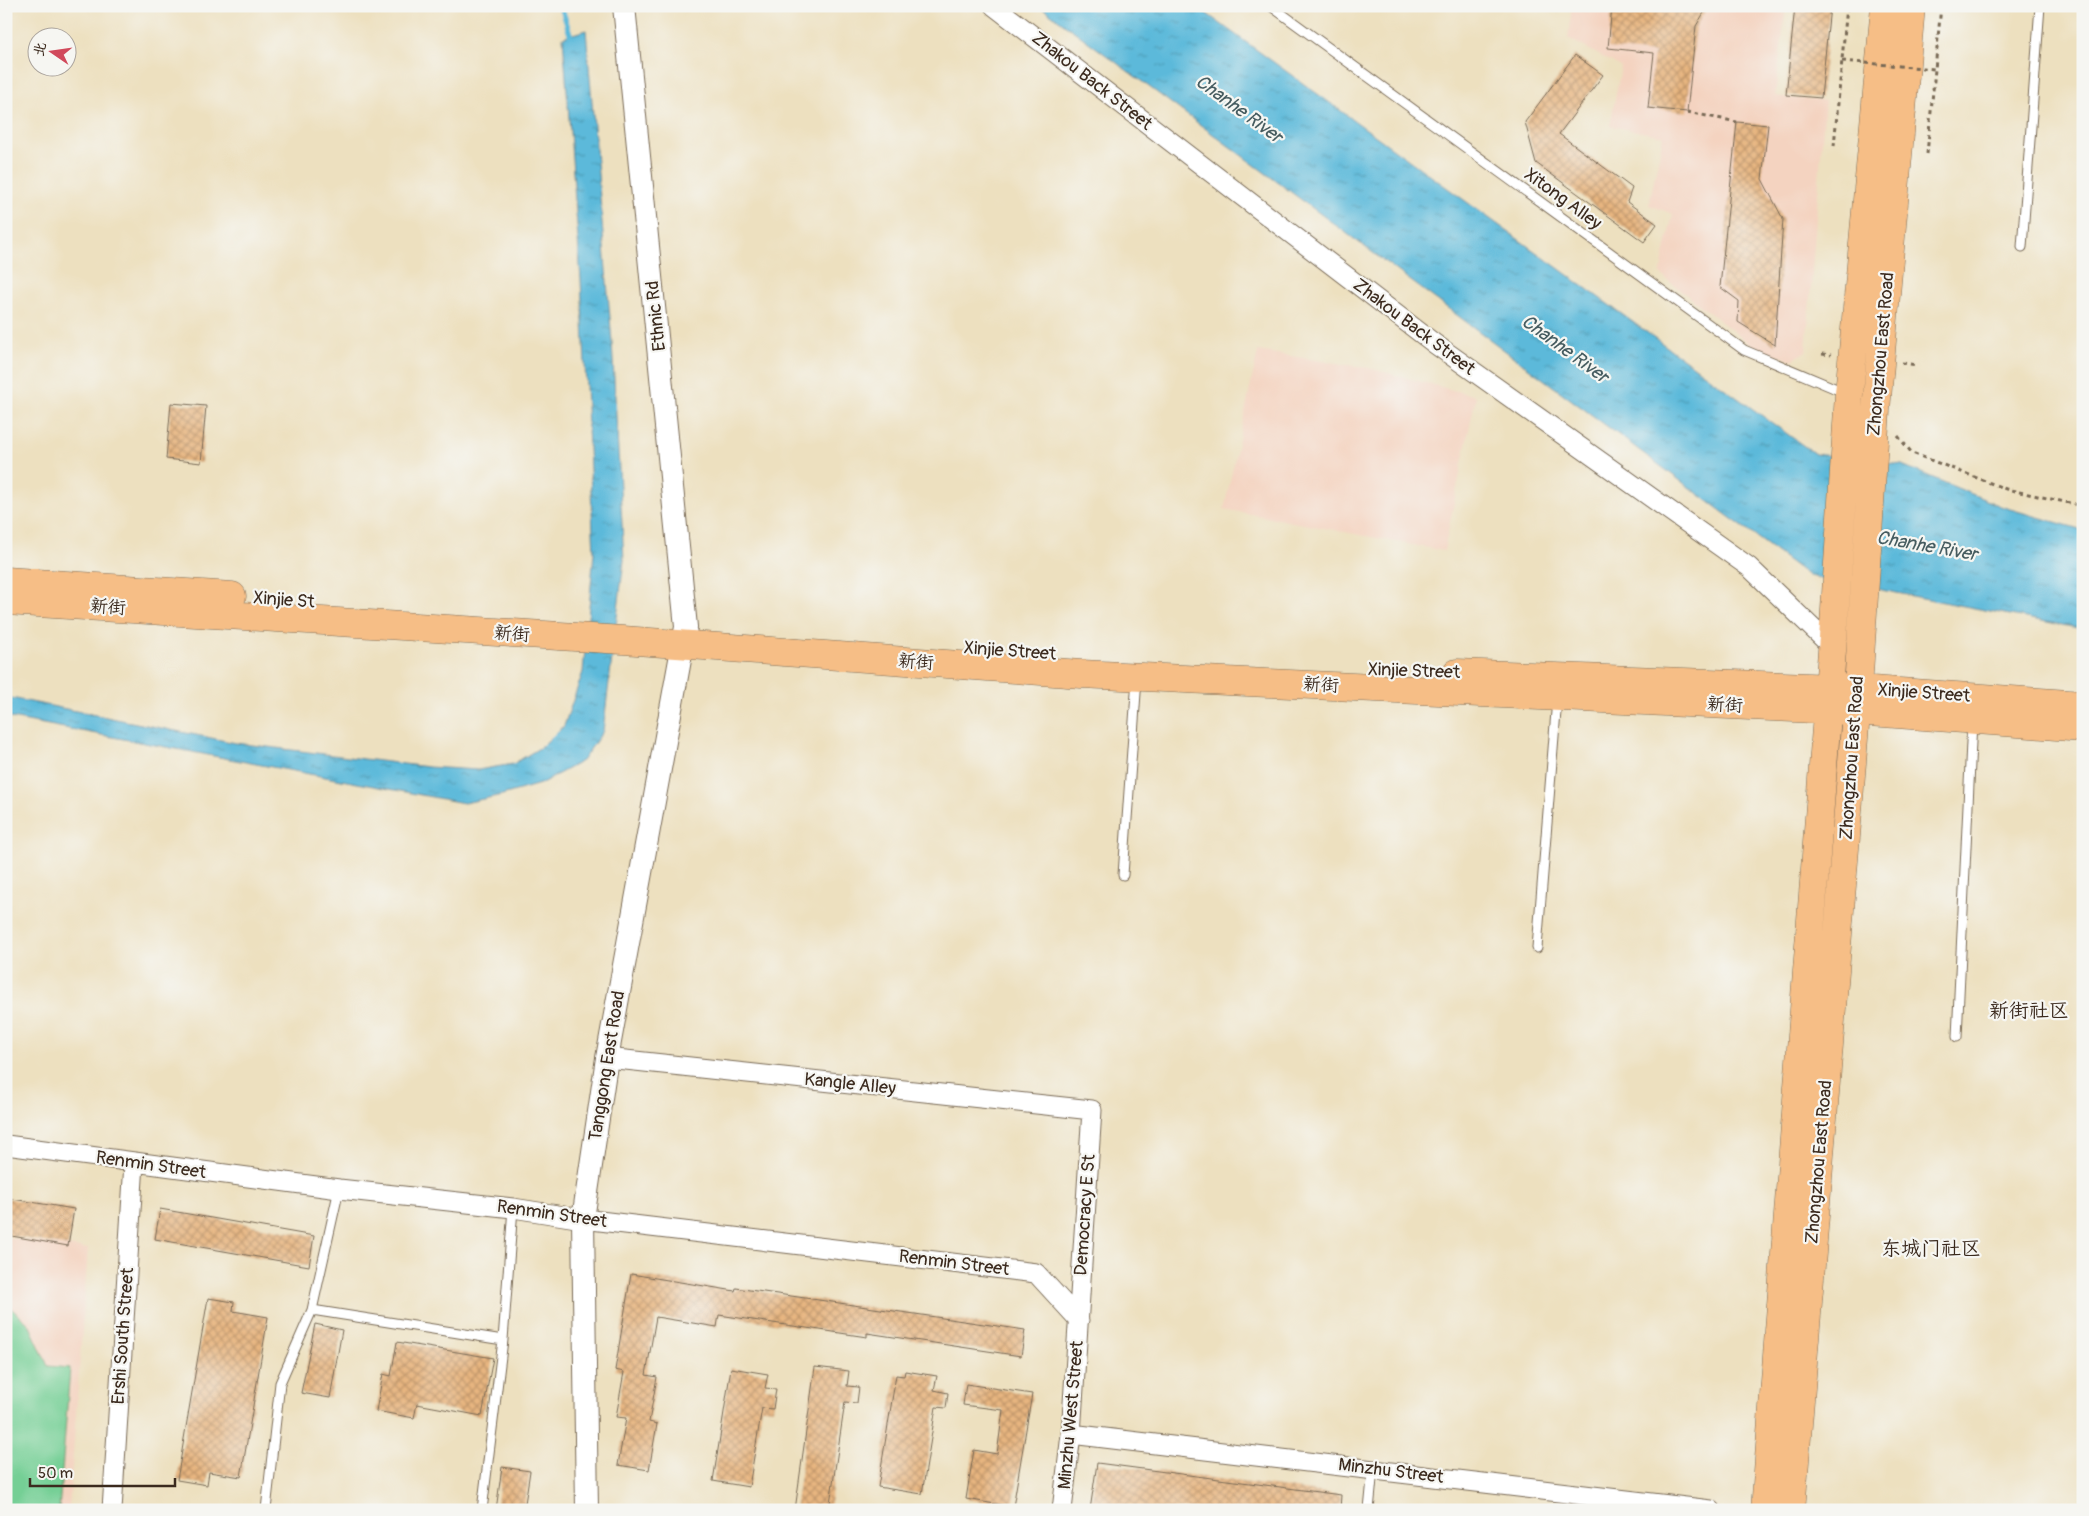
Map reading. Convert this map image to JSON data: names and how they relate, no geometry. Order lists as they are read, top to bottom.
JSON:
{
  "streets": {
    "main road": [
      "Zhongzhou East Road",
      "Xinjie St",
      "新街",
      "Xinjie Street"
    ],
    "street": [
      "Zhakou Back Street",
      "Ethnic Rd",
      "Tanggong East Road",
      "Kangle Alley",
      "Renmin Street",
      "Democracy E St",
      "Ershi South Street",
      "Minzhu West Street",
      "Minzhu Street"
    ],
    "lane": ["Xitong Alley"]
  },
  "crossings": [
    ["Zhakou Back Street", "Zhongzhou East Road"],
    ["Xitong Alley", "Zhongzhou East Road"],
    ["Ethnic Rd", "新街"],
    ["Ethnic Rd", "Xinjie Street"],
    ["Ethnic Rd", "Tanggong East Road"],
    ["Zhongzhou East Road", "新街"],
    ["Zhongzhou East Road", "Xinjie Street"],
    ["Xinjie St", "新街"],
    ["新街", "Xinjie Street"],
    ["新街", "Tanggong East Road"],
    ["Xinjie Street", "Tanggong East Road"],
    ["Tanggong East Road", "Kangle Alley"],
    ["Tanggong East Road", "Renmin Street"],
    ["Kangle Alley", "Democracy E St"],
    ["Renmin Street", "Democracy E St"],
    ["Renmin Street", "Ershi South Street"],
    ["Renmin Street", "Minzhu West Street"],
    ["Democracy E St", "Minzhu West Street"],
    ["Minzhu West Street", "Minzhu Street"]
  ],
  "districts": ["新街社区", "东城门社区"],
  "water": ["Chanhe River"],
  "scale_bar": "50 m",
  "north": "left"
}
